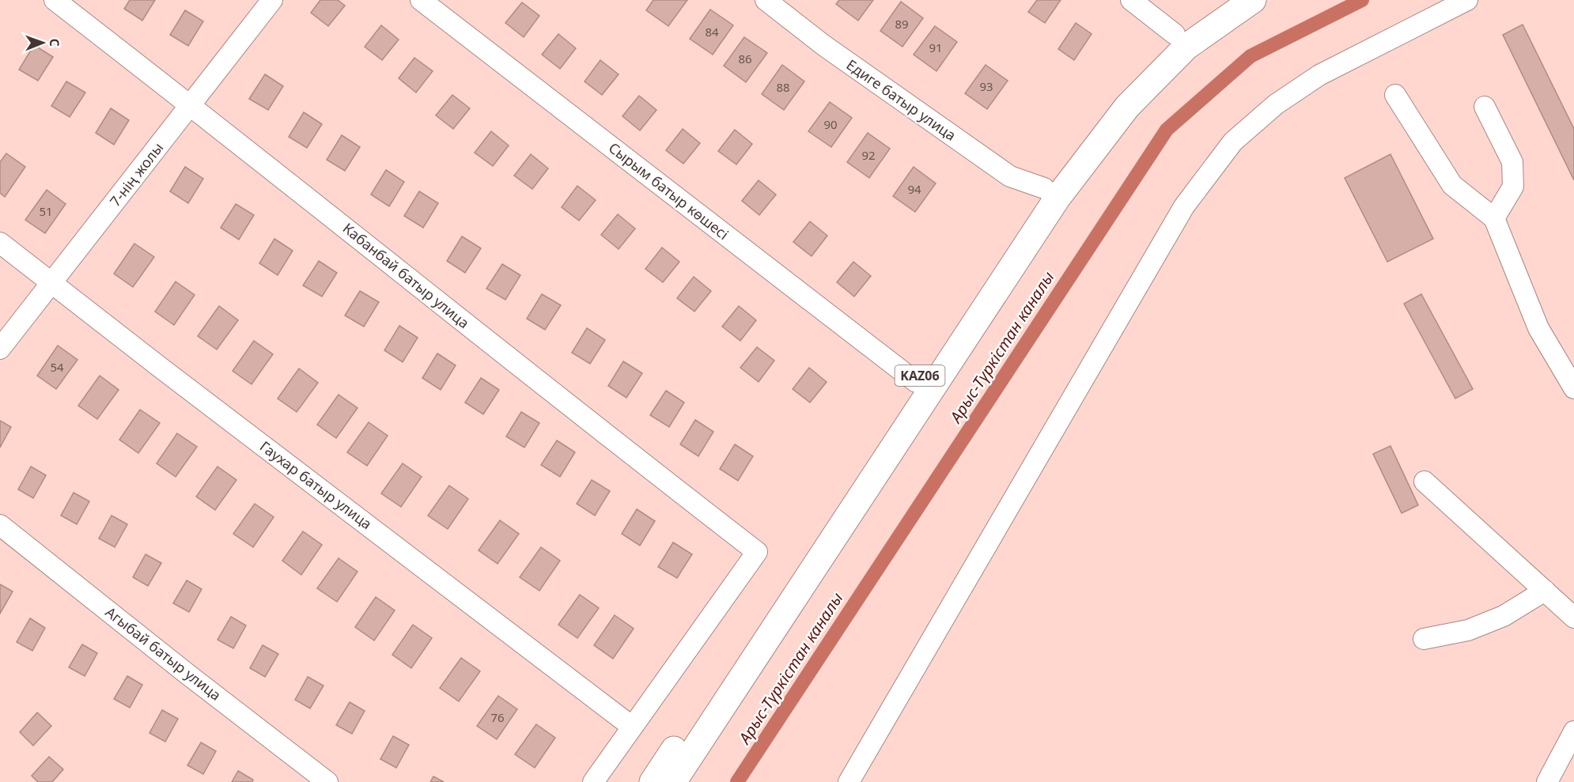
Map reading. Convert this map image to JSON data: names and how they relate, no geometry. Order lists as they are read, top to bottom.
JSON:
{
  "streets": {
    "highway": ["KАZ06"],
    "street": [
      "Едиге батыр улица",
      "7-нің жолы",
      "Сырым батыр көшесі",
      "Кабанбай батыр улица",
      "Гаухар батыр улица",
      "Агыбай батыр улица"
    ]
  },
  "crossings": [
    ["Едиге батыр улица", "KАZ06"],
    ["7-нің жолы", "Кабанбай батыр улица"],
    ["7-нің жолы", "Гаухар батыр улица"],
    ["Сырым батыр көшесі", "KАZ06"],
    ["Кабанбай батыр улица", "Гаухар батыр улица"]
  ],
  "water": ["Арыс-Түркістан каналы"],
  "house_numbers": [
    "89",
    "84",
    "91",
    "86",
    "93",
    "88",
    "90",
    "92",
    "94",
    "51",
    "54",
    "76"
  ],
  "north": "right"
}
